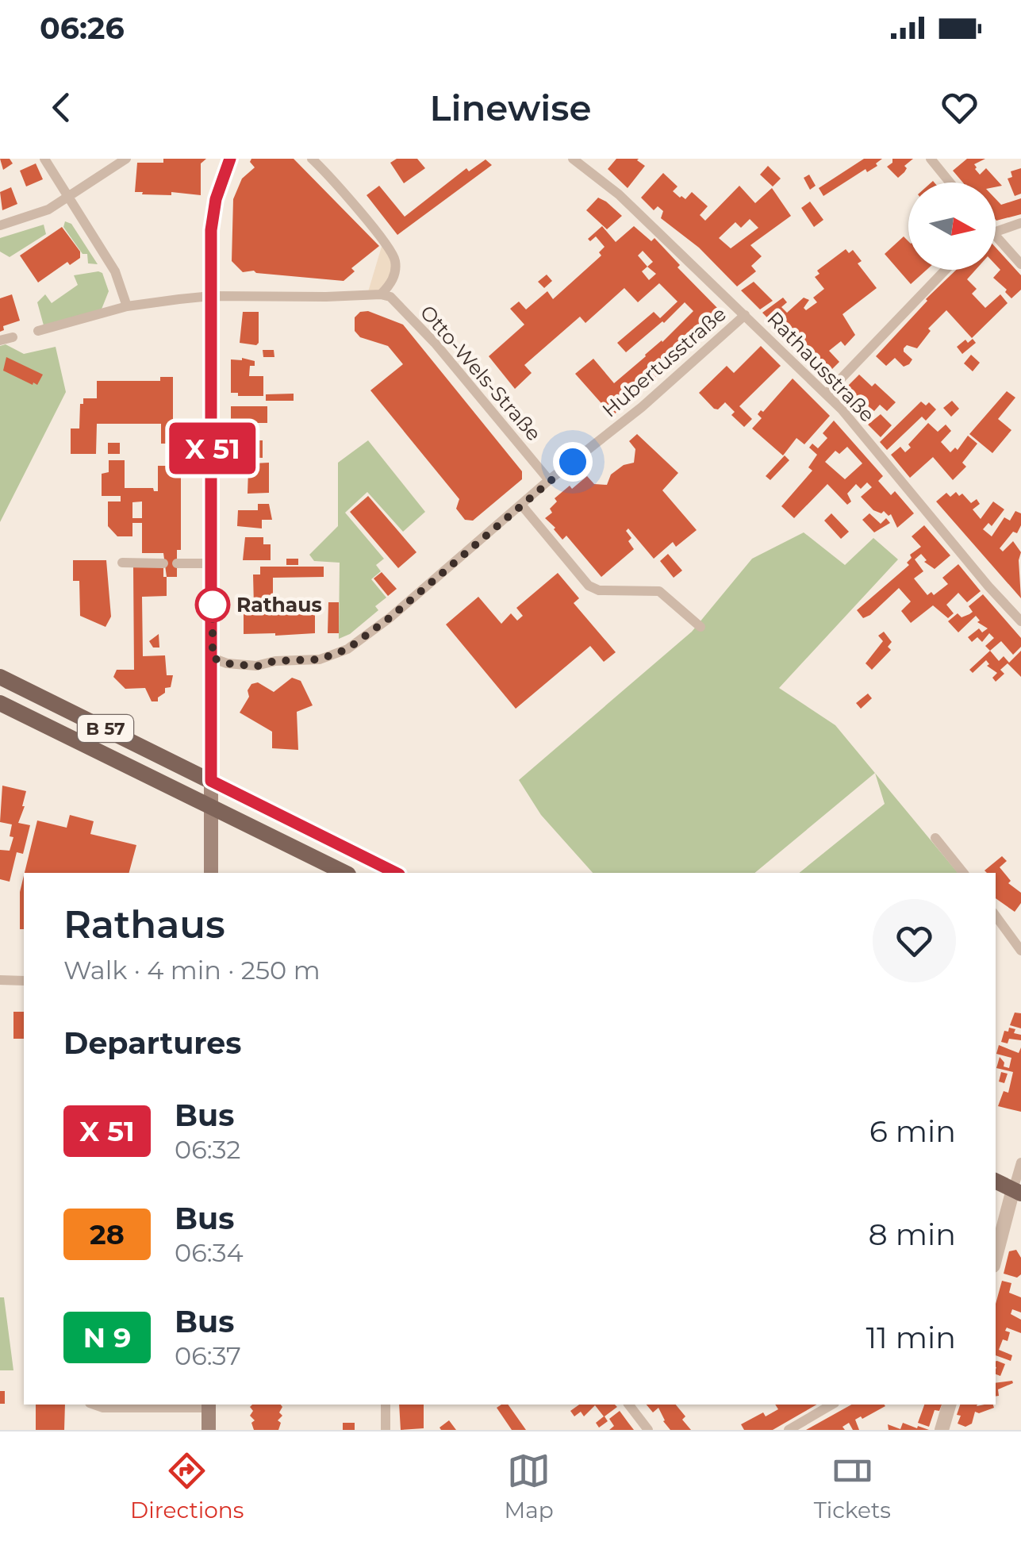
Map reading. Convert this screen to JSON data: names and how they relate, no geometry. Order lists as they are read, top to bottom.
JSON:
{
  "streets": {
    "main road": ["B 57"],
    "street": ["Hubertusstraße", "Rathausstraße", "Otto-Wels-Straße"]
  },
  "crossings": [
    ["Hubertusstraße", "Rathausstraße"],
    ["Hubertusstraße", "Otto-Wels-Straße"]
  ],
  "places": ["Rathaus"],
  "north": "right",
  "page": {
    "status": "06:26",
    "header": "Linewise",
    "on_map": "X 51",
    "heading": [
      ["Rathaus", "Walk · 4 min · 250 m"],
      "Departures"
    ],
    "list": [
      {
        "mark": "X 51",
        "name": "Bus",
        "note": "06:32",
        "value": "6 min"
      },
      {
        "mark": "28",
        "name": "Bus",
        "note": "06:34",
        "value": "8 min"
      },
      {
        "mark": "N 9",
        "name": "Bus",
        "note": "06:37",
        "value": "11 min"
      }
    ],
    "tabs": ["Directions", "Map", "Tickets"]
  }
}
